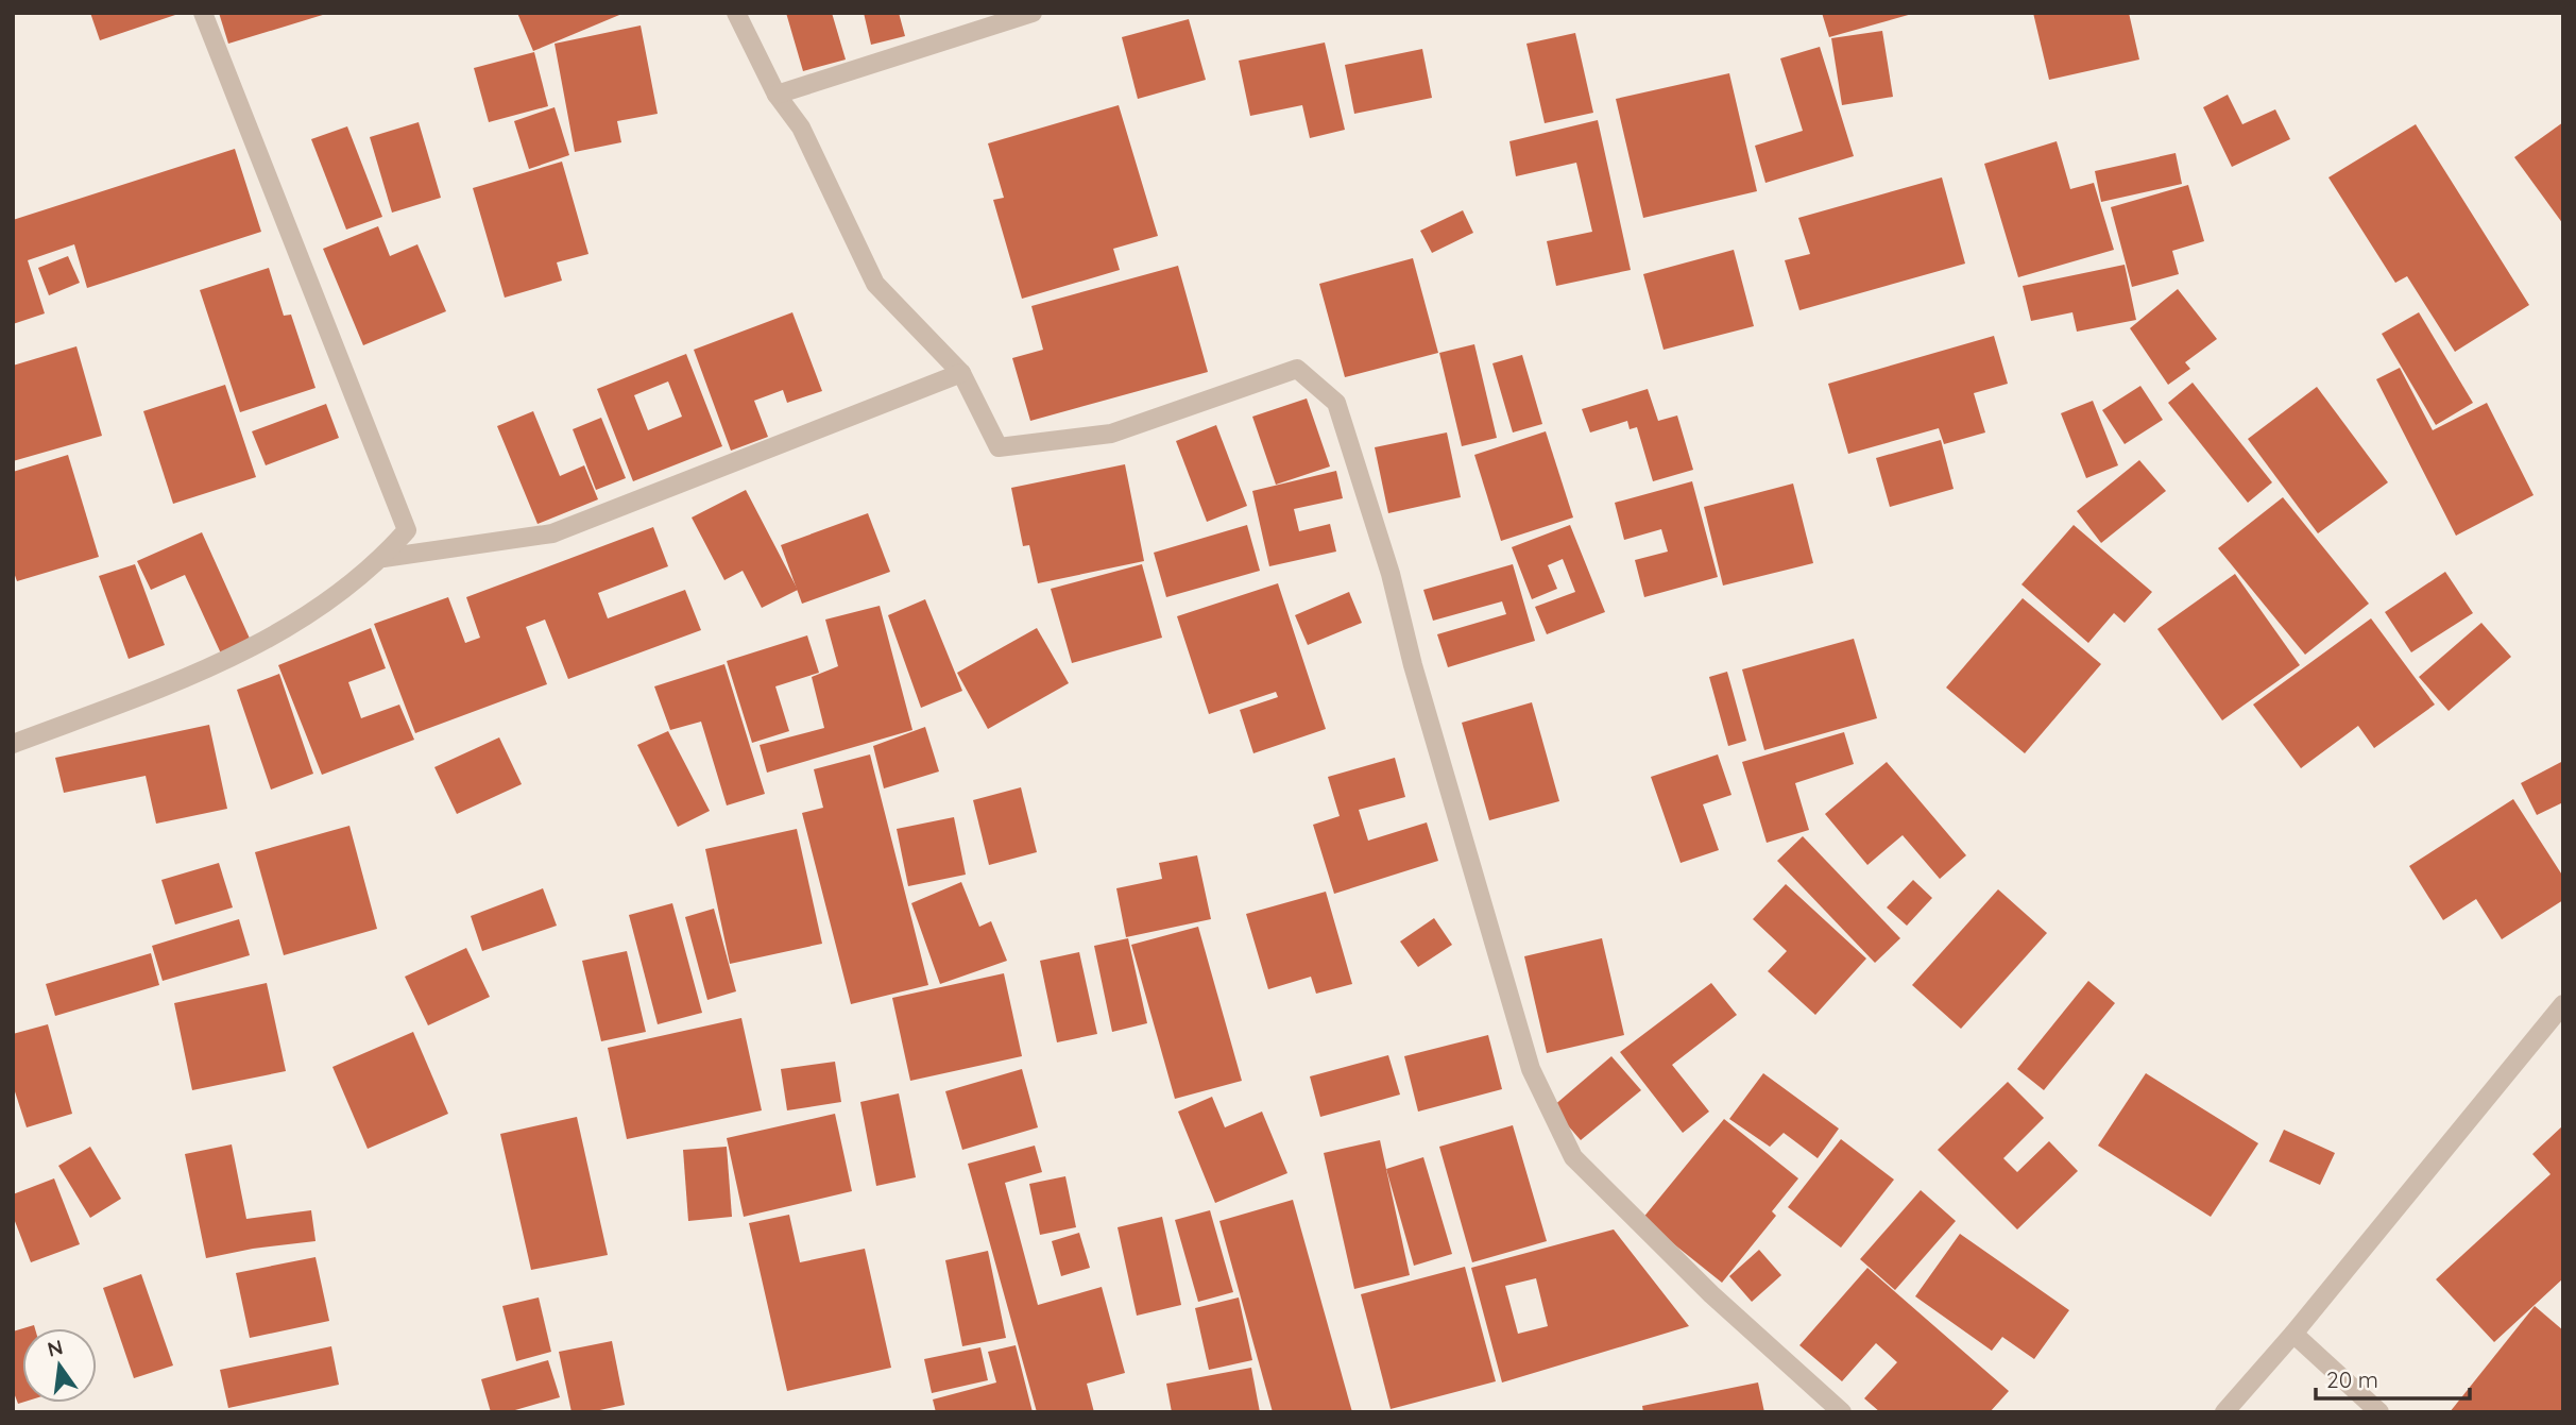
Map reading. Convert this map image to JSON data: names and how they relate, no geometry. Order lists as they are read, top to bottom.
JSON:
{
  "scale_bar": "20 m",
  "north": "top"
}
